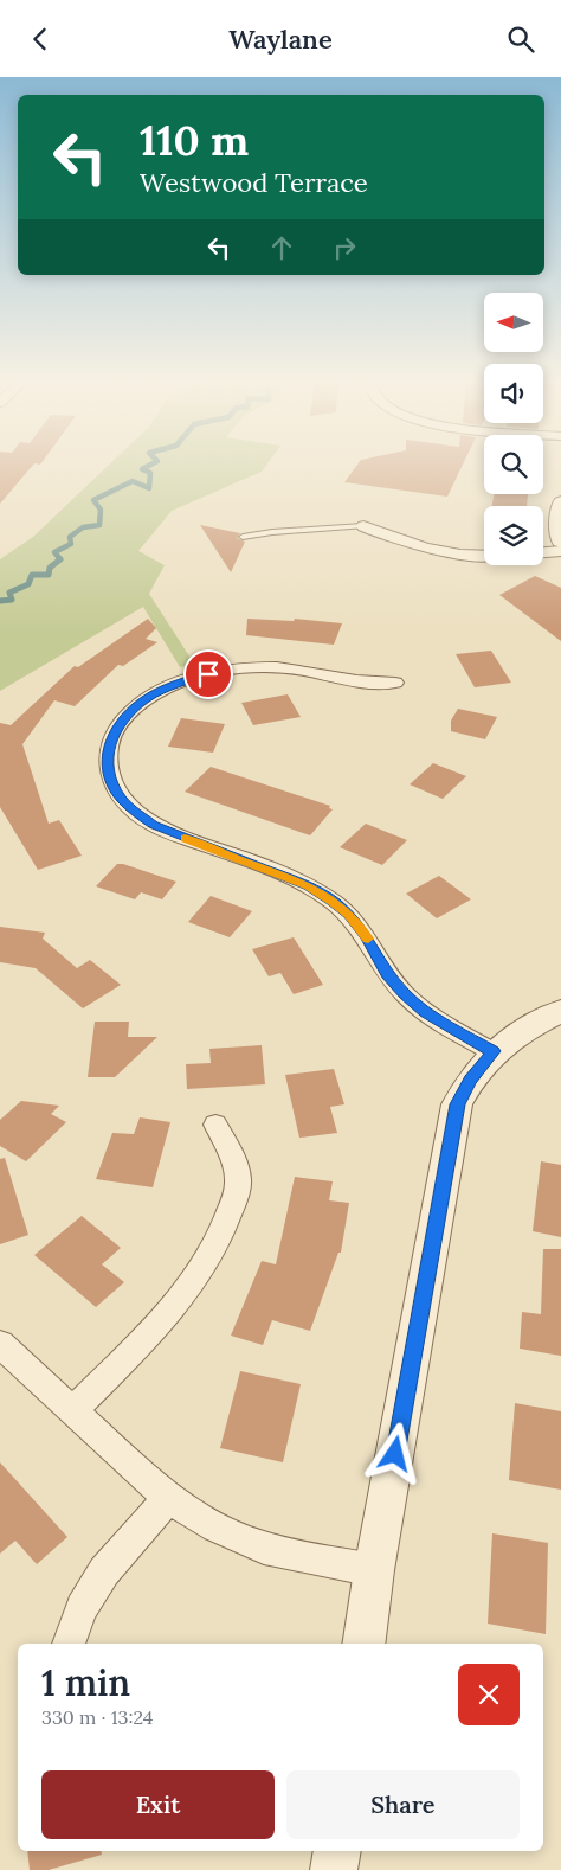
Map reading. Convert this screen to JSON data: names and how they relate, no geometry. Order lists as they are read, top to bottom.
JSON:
{
  "north": "left",
  "page": {
    "header": "Waylane",
    "turn": ["110 m", "Westwood Terrace"],
    "heading": ["1 min", "330 m · 13:24"],
    "buttons": ["Exit", "Share"]
  }
}
